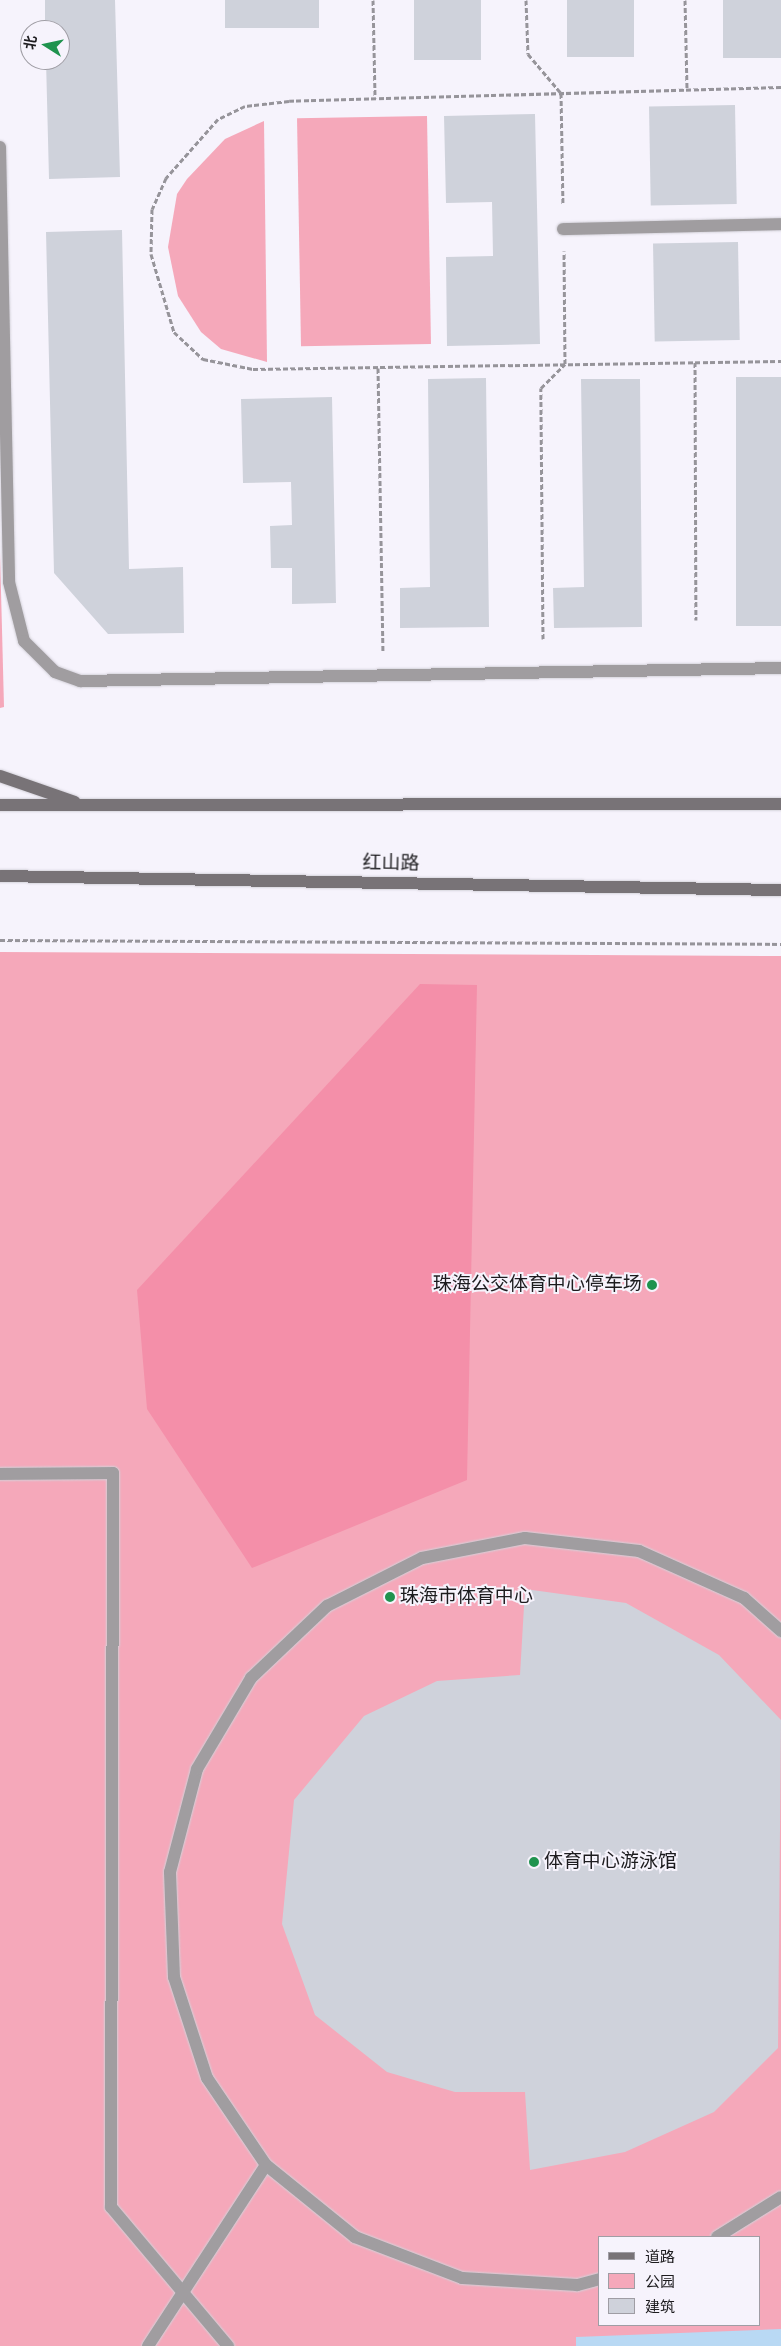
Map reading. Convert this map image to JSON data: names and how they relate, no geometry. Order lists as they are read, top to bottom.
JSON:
{
  "streets": {
    "main road": ["红山路"]
  },
  "places": ["珠海公交体育中心停车场", "珠海市体育中心", "体育中心游泳馆"],
  "legend": ["道路", "公园", "建筑"],
  "north": "left"
}
